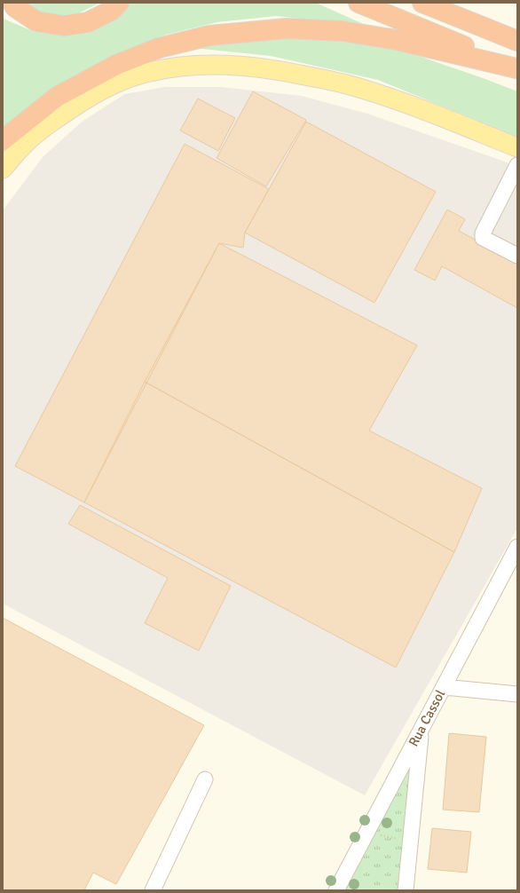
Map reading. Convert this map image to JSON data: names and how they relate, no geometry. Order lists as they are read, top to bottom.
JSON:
{
  "streets": {
    "street": ["Rua Cassol"]
  }
}
